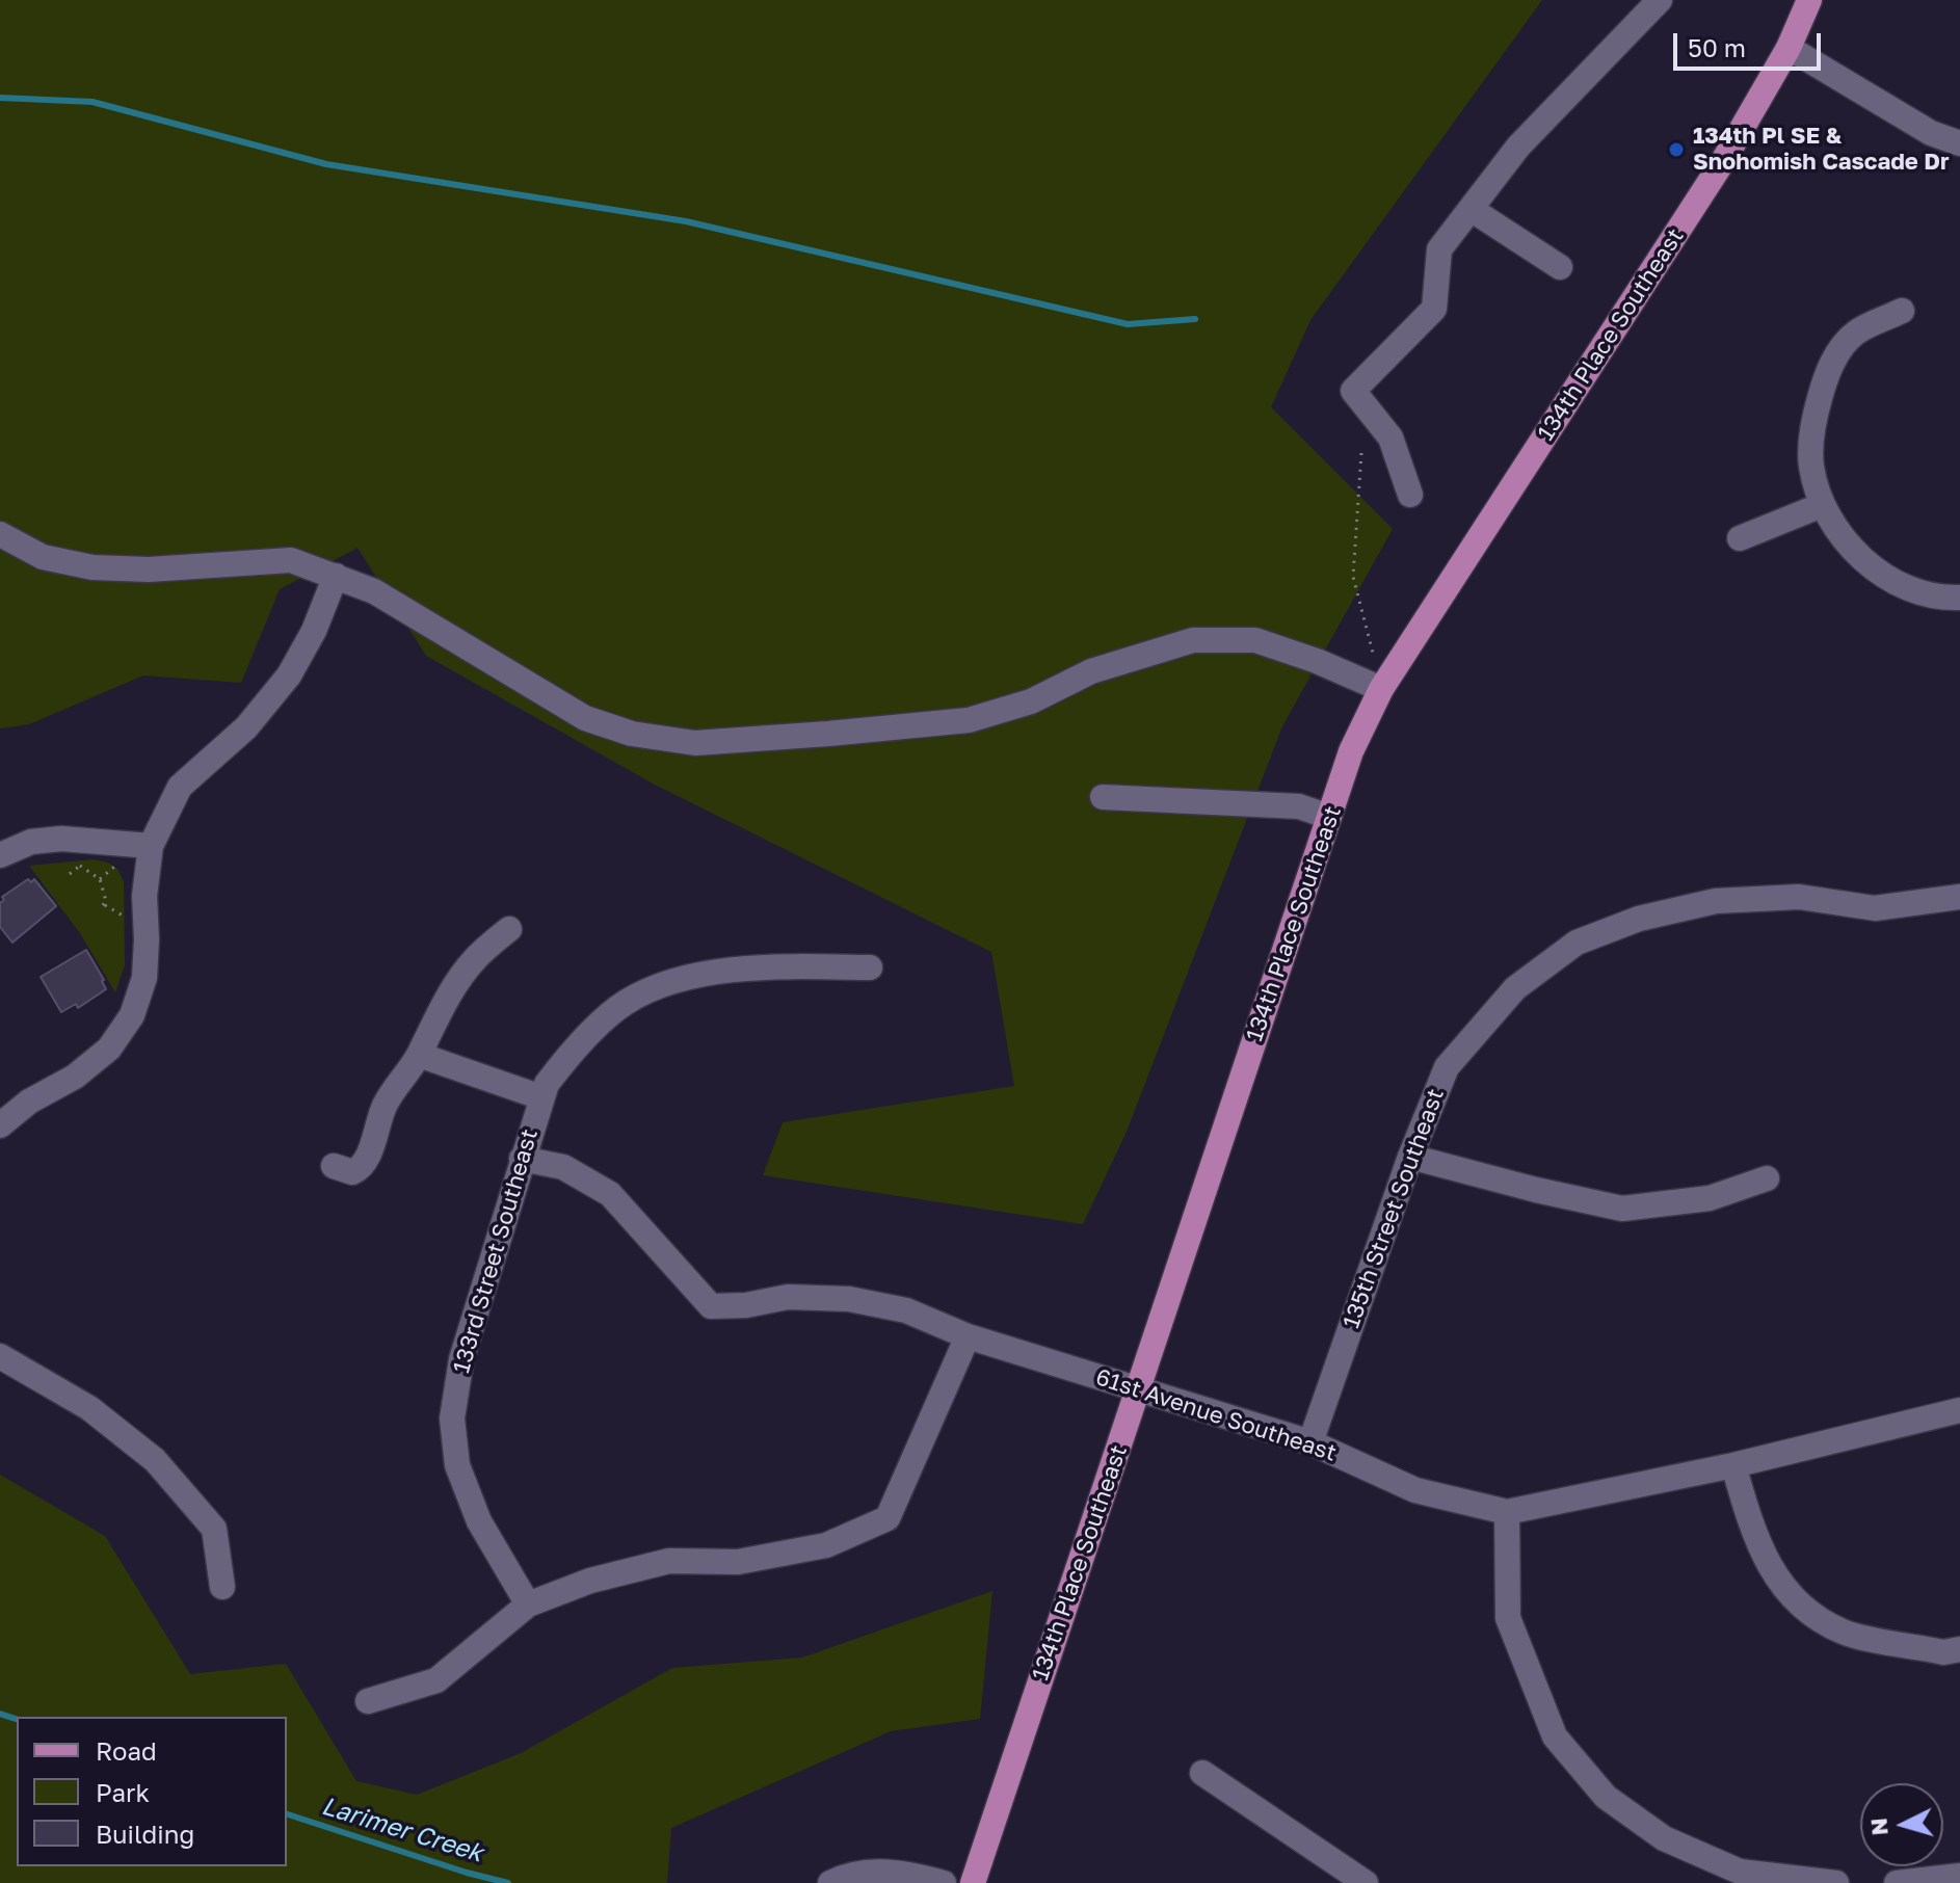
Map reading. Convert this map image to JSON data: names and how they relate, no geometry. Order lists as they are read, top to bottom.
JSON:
{
  "streets": {
    "main road": ["134th Place Southeast"],
    "street": ["135th Street Southeast", "133rd Street Southeast", "61st Avenue Southeast"]
  },
  "crossings": [
    ["134th Place Southeast", "61st Avenue Southeast"],
    ["135th Street Southeast", "61st Avenue Southeast"],
    ["133rd Street Southeast", "61st Avenue Southeast"]
  ],
  "water": ["Larimer Creek"],
  "places": ["134th Pl SE & Snohomish Cascade Dr"],
  "legend": ["Road", "Park", "Building"],
  "scale_bar": "50 m",
  "north": "left"
}
